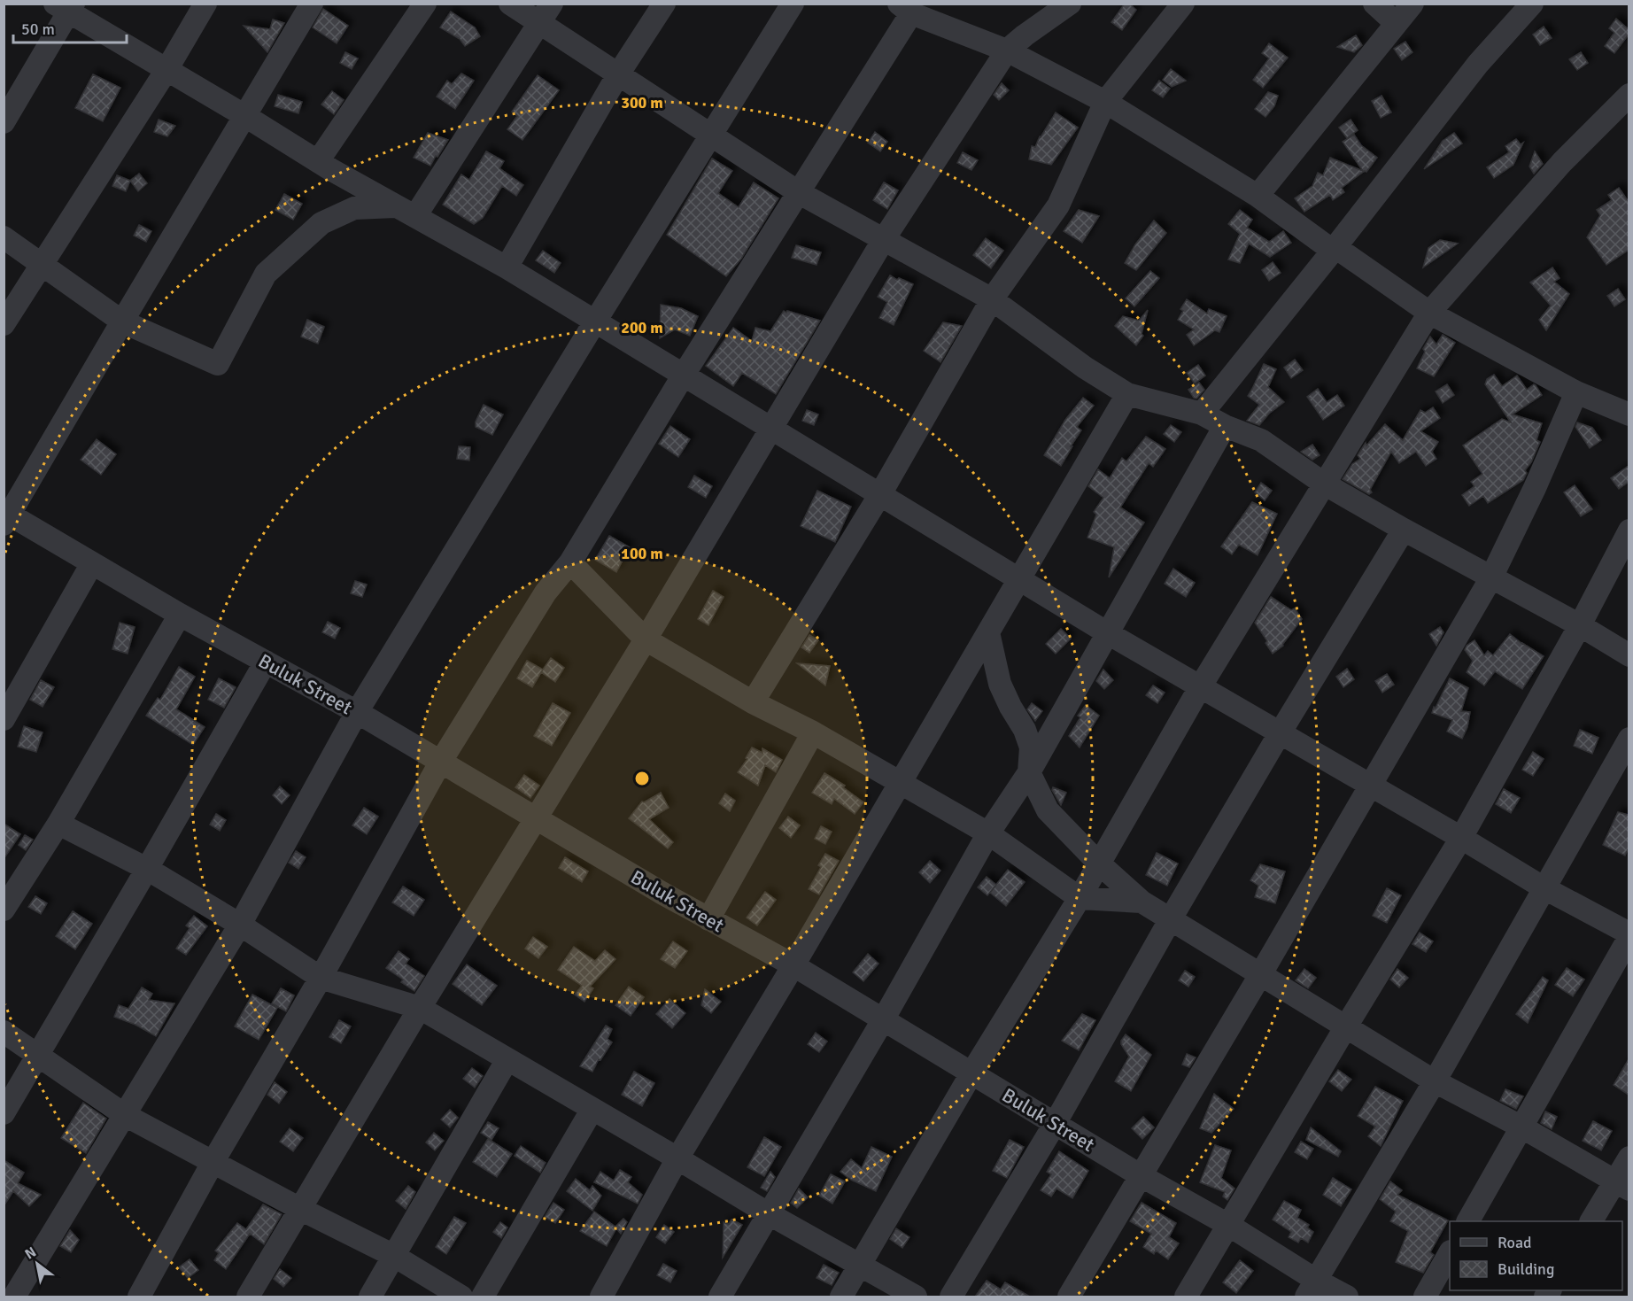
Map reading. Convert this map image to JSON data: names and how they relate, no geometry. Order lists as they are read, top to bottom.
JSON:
{
  "streets": {
    "street": ["Buluk Street"]
  },
  "legend": ["Road", "Building"],
  "scale_bar": "50 m",
  "north": "top left",
  "rings": ["300 m", "200 m", "100 m"]
}
